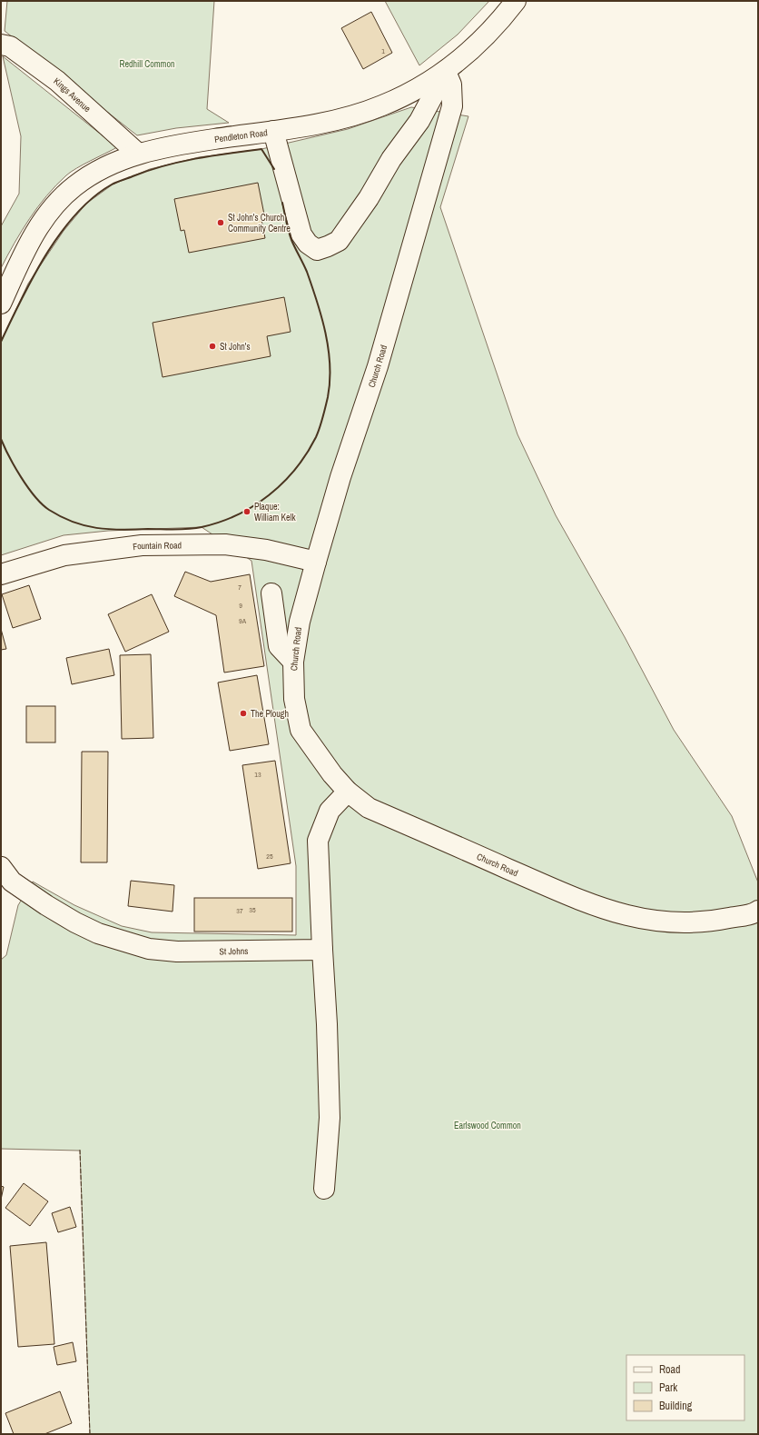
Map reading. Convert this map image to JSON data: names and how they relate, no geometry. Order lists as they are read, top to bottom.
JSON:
{
  "streets": {
    "street": [
      "Kings Avenue",
      "Pendleton Road",
      "Church Road",
      "Fountain Road",
      "St Johns"
    ]
  },
  "crossings": [
    ["Kings Avenue", "Pendleton Road"],
    ["Pendleton Road", "Church Road"],
    ["Church Road", "Fountain Road"]
  ],
  "parks": ["Redhill Common", "Earlswood Common"],
  "places": [
    "St John's Church Community Centre",
    "St John's",
    "Plaque: William Kelk",
    "The Plough"
  ],
  "house_numbers": [
    "1",
    "7",
    "9",
    "9A",
    "13",
    "25",
    "35",
    "37"
  ],
  "legend": ["Road", "Park", "Building"]
}
